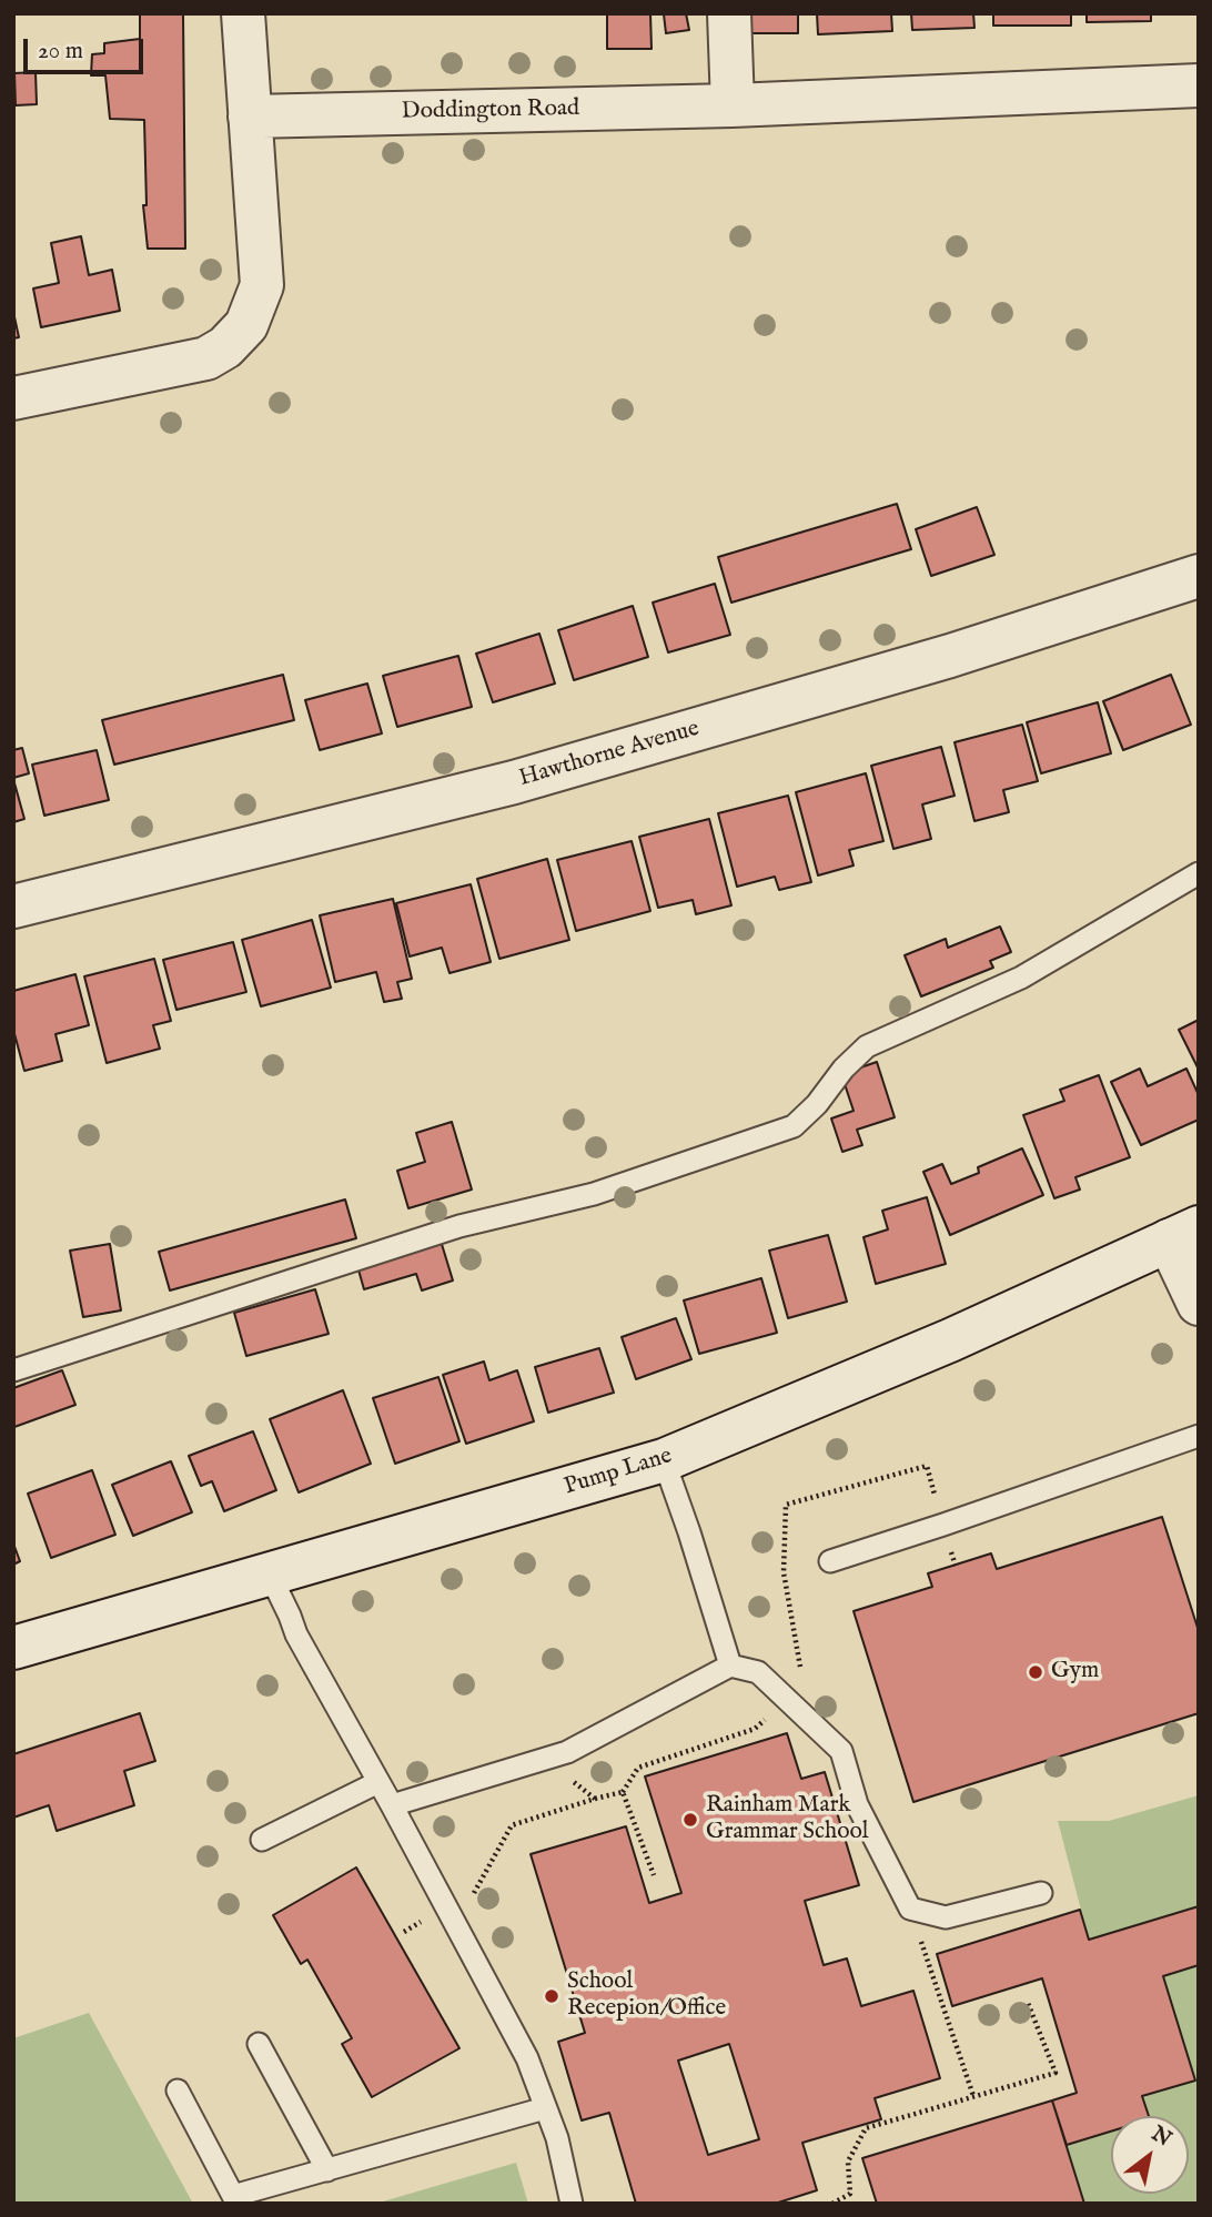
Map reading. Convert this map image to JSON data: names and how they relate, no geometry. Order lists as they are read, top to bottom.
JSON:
{
  "streets": {
    "street": ["Doddington Road", "Hawthorne Avenue", "Pump Lane"]
  },
  "places": ["Gym", "Rainham Mark Grammar School", "School Recepion/Office"],
  "scale_bar": "20 m",
  "north": "top right"
}
